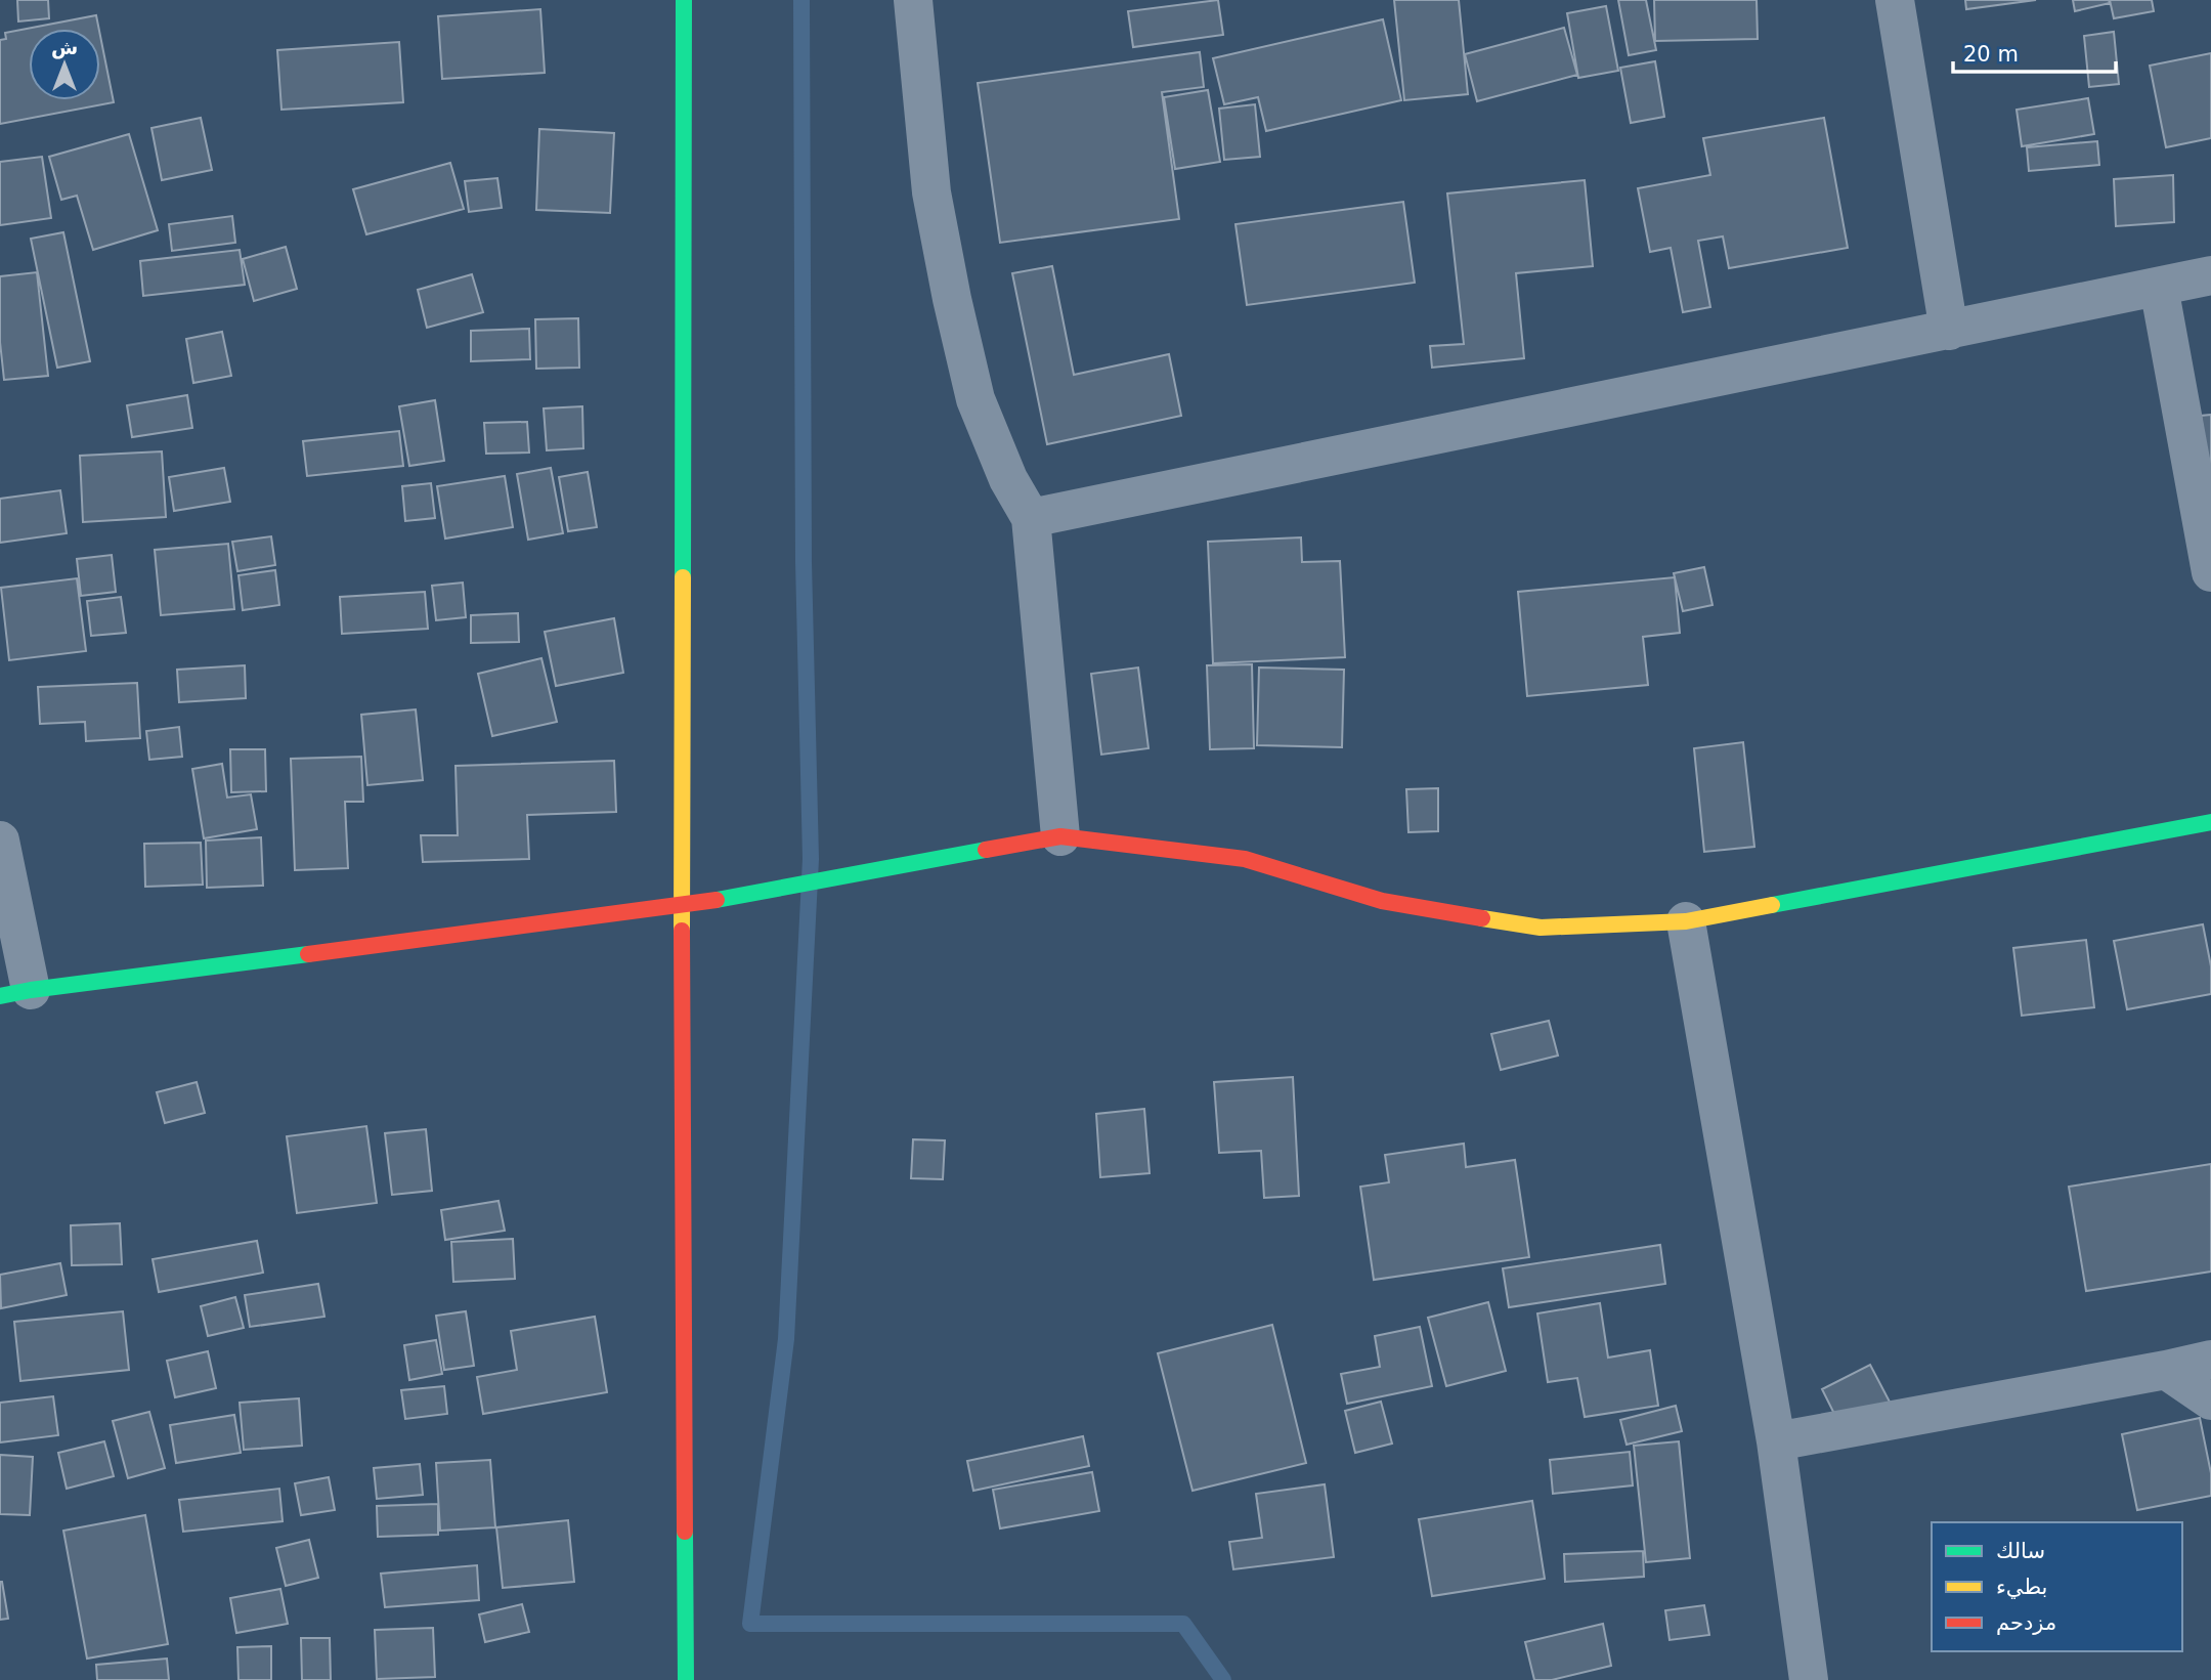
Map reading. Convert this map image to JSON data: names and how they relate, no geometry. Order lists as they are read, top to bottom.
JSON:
{
  "legend": ["سالك", "بطيء", "مزدحم"],
  "scale_bar": "20 m",
  "north": "top"
}
